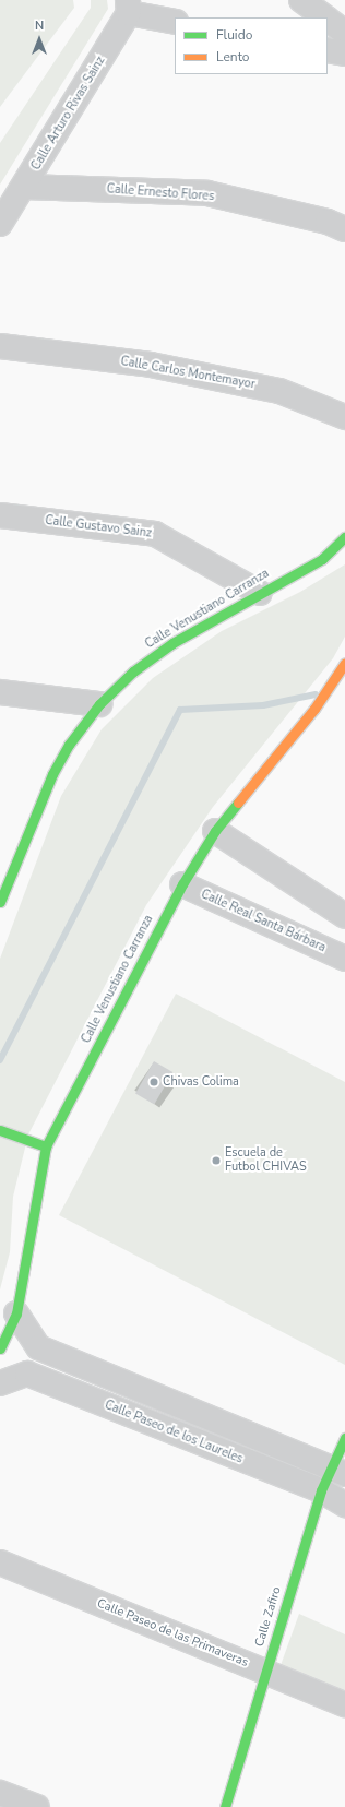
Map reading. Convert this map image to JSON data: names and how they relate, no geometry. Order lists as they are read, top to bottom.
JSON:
{
  "streets": {
    "street": [
      "Calle Arturo Rivas Sainz",
      "Calle Ernesto Flores",
      "Calle Carlos Montemayor",
      "Calle Gustavo Sainz",
      "Calle Venustiano Carranza",
      "Calle Real Santa Bárbara",
      "Calle Paseo de los Laureles",
      "Calle Zafiro",
      "Calle Paseo de las Primaveras"
    ]
  },
  "crossings": [
    ["Calle Arturo Rivas Sainz", "Calle Ernesto Flores"],
    ["Calle Gustavo Sainz", "Calle Venustiano Carranza"],
    ["Calle Venustiano Carranza", "Calle Real Santa Bárbara"],
    ["Calle Paseo de los Laureles", "Calle Zafiro"],
    ["Calle Zafiro", "Calle Paseo de las Primaveras"]
  ],
  "places": ["Chivas Colima", "Escuela de Futbol CHIVAS"],
  "legend": ["Fluido", "Lento"],
  "north": "top"
}
